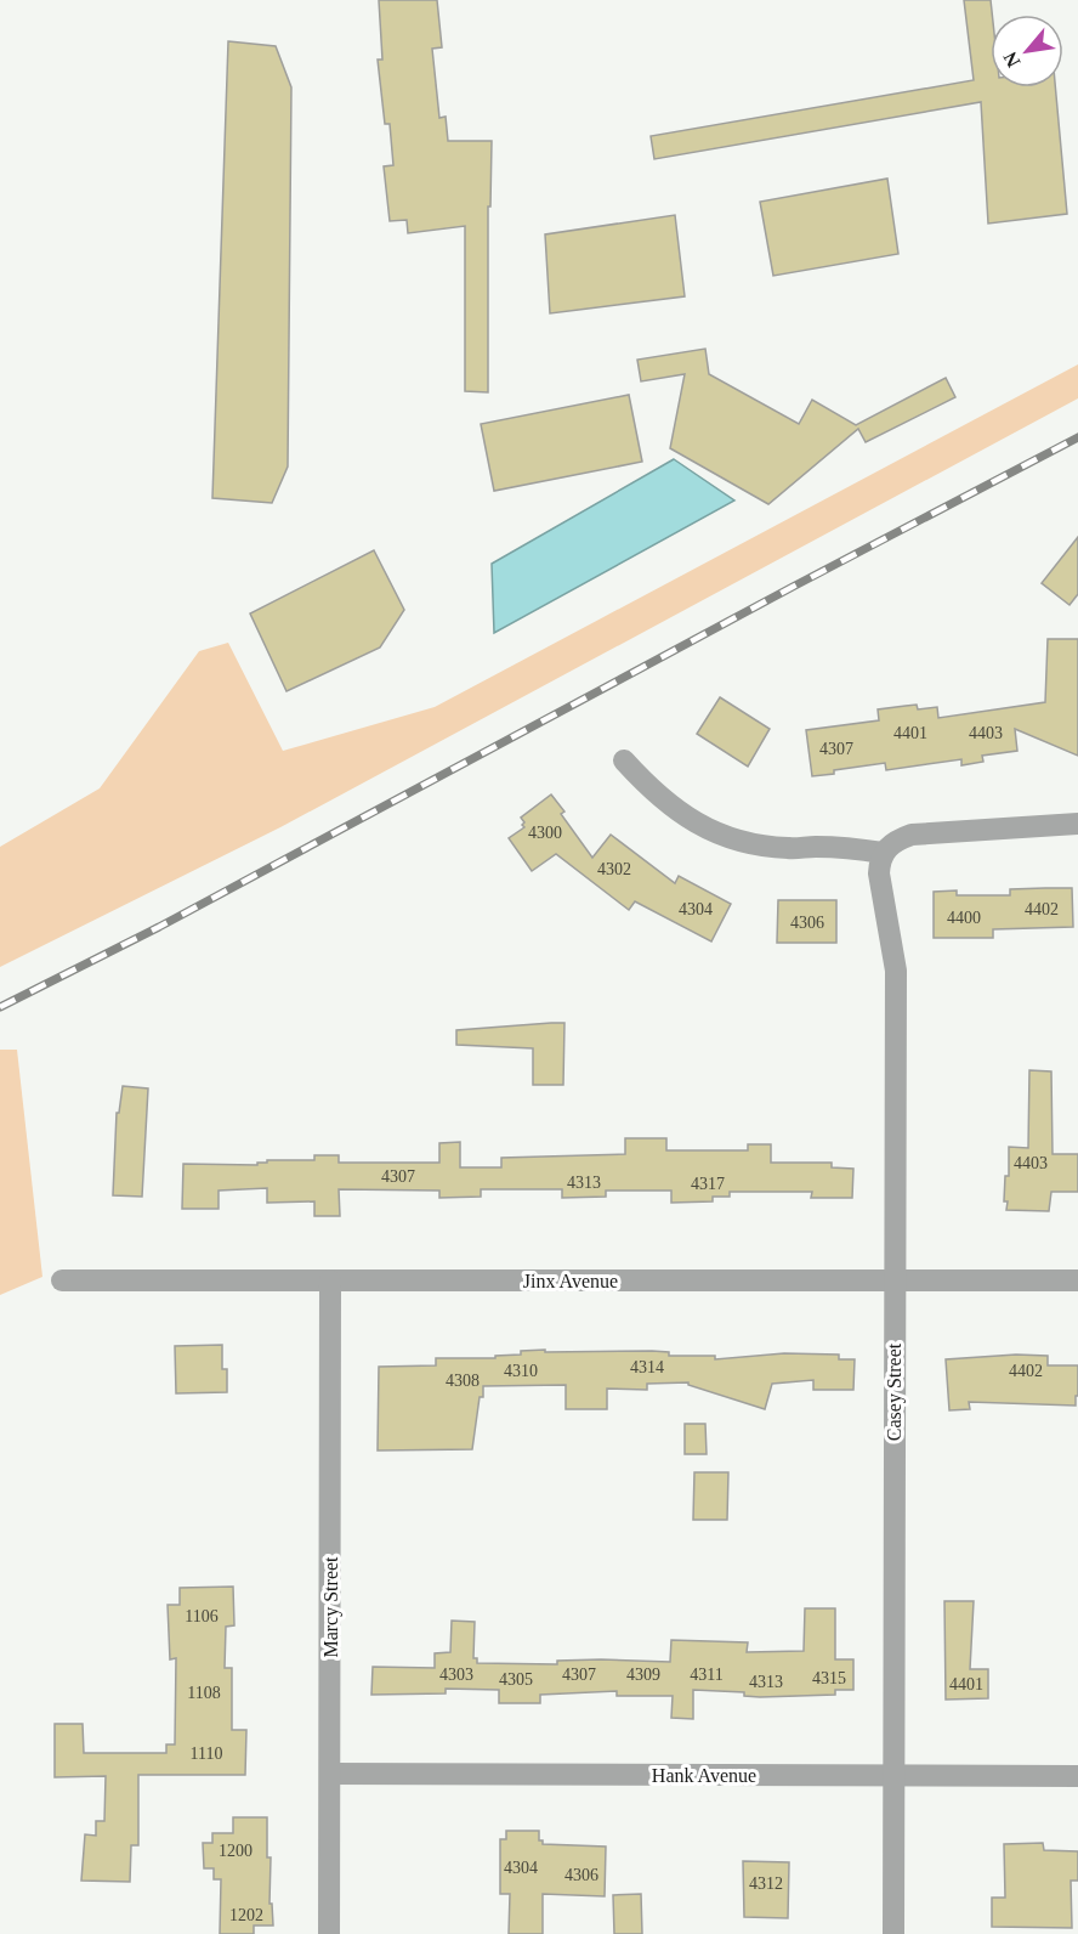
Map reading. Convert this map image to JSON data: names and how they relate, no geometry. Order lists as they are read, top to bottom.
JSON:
{
  "streets": {
    "street": [
      "Jinx Avenue",
      "Casey Street",
      "Marcy Street",
      "Hank Avenue"
    ]
  },
  "crossings": [
    ["Jinx Avenue", "Casey Street"],
    ["Jinx Avenue", "Marcy Street"],
    ["Casey Street", "Hank Avenue"],
    ["Marcy Street", "Hank Avenue"]
  ],
  "house_numbers": [
    "4401",
    "4403",
    "4307",
    "4300",
    "4302",
    "4304",
    "4402",
    "4400",
    "4306",
    "4403",
    "4307",
    "4313",
    "4317",
    "4314",
    "4310",
    "4402",
    "4308",
    "1106",
    "4303",
    "4307",
    "4309",
    "4311",
    "4315",
    "4305",
    "4313",
    "4401",
    "1108",
    "1110",
    "1200",
    "4304",
    "4306",
    "4312",
    "1202"
  ],
  "north": "bottom left"
}
